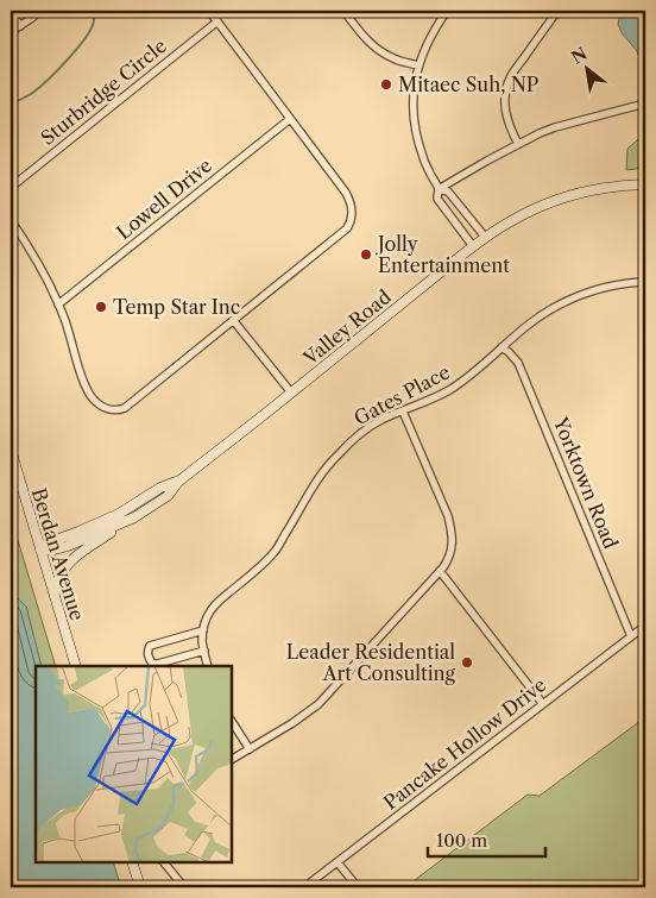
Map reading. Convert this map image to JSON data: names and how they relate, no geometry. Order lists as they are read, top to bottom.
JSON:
{
  "streets": {
    "main road": ["Valley Road", "Berdan Avenue"],
    "street": [
      "Sturbridge Circle",
      "Lowell Drive",
      "Gates Place",
      "Yorktown Road",
      "Pancake Hollow Drive"
    ]
  },
  "crossings": [
    ["Valley Road", "Berdan Avenue"],
    ["Gates Place", "Yorktown Road"],
    ["Yorktown Road", "Pancake Hollow Drive"]
  ],
  "places": [
    "Mitaec Suh, NP",
    "Jolly Entertainment",
    "Temp Star Inc",
    "Leader Residential Art Consulting"
  ],
  "scale_bar": "100 m",
  "north": "top left"
}
